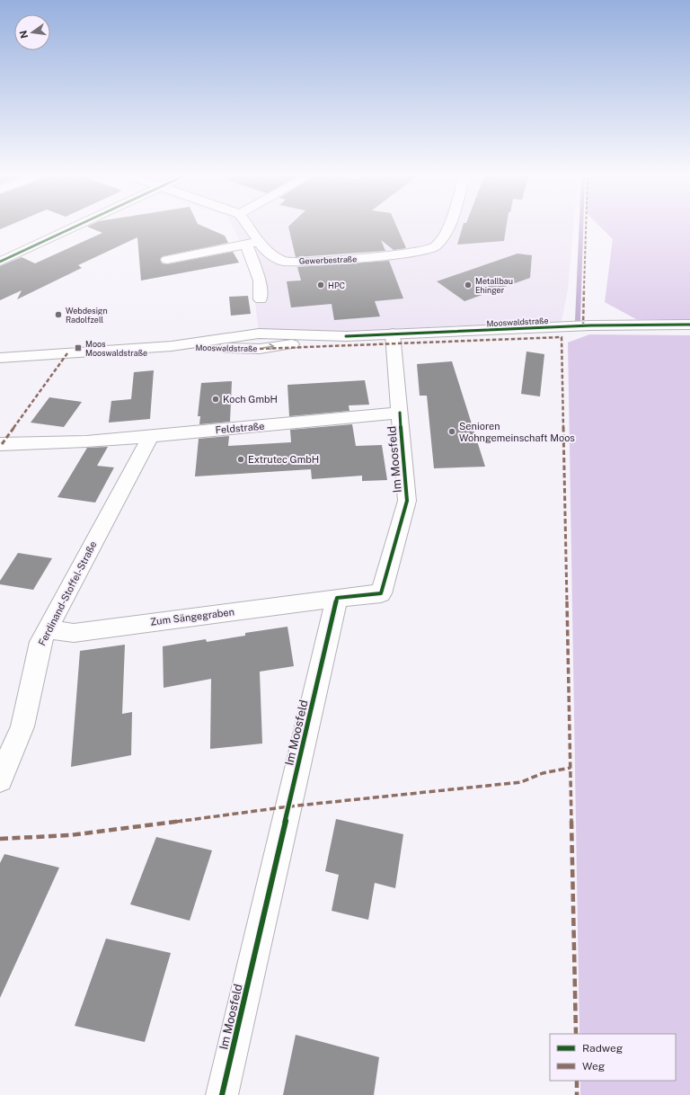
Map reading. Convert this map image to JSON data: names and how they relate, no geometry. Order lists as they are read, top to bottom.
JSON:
{
  "streets": {
    "street": [
      "Gewerbestraße",
      "Mooswaldstraße",
      "Feldstraße",
      "Im Moosfeld",
      "Ferdinand-Stoffel-Straße",
      "Zum Sängegraben"
    ]
  },
  "crossings": [
    ["Feldstraße", "Im Moosfeld"],
    ["Feldstraße", "Ferdinand-Stoffel-Straße"],
    ["Im Moosfeld", "Zum Sängegraben"],
    ["Ferdinand-Stoffel-Straße", "Zum Sängegraben"]
  ],
  "places": {
    "other": [
      "HPC",
      "Metallbau Ehinger",
      "Webdesign Radolfzell",
      "Koch GmbH",
      "Senioren Wohngemeinschaft Moos",
      "Extrutec GmbH"
    ],
    "transit": ["Moos Mooswaldstraße"]
  },
  "legend": ["Radweg", "Weg"],
  "north": "left"
}
